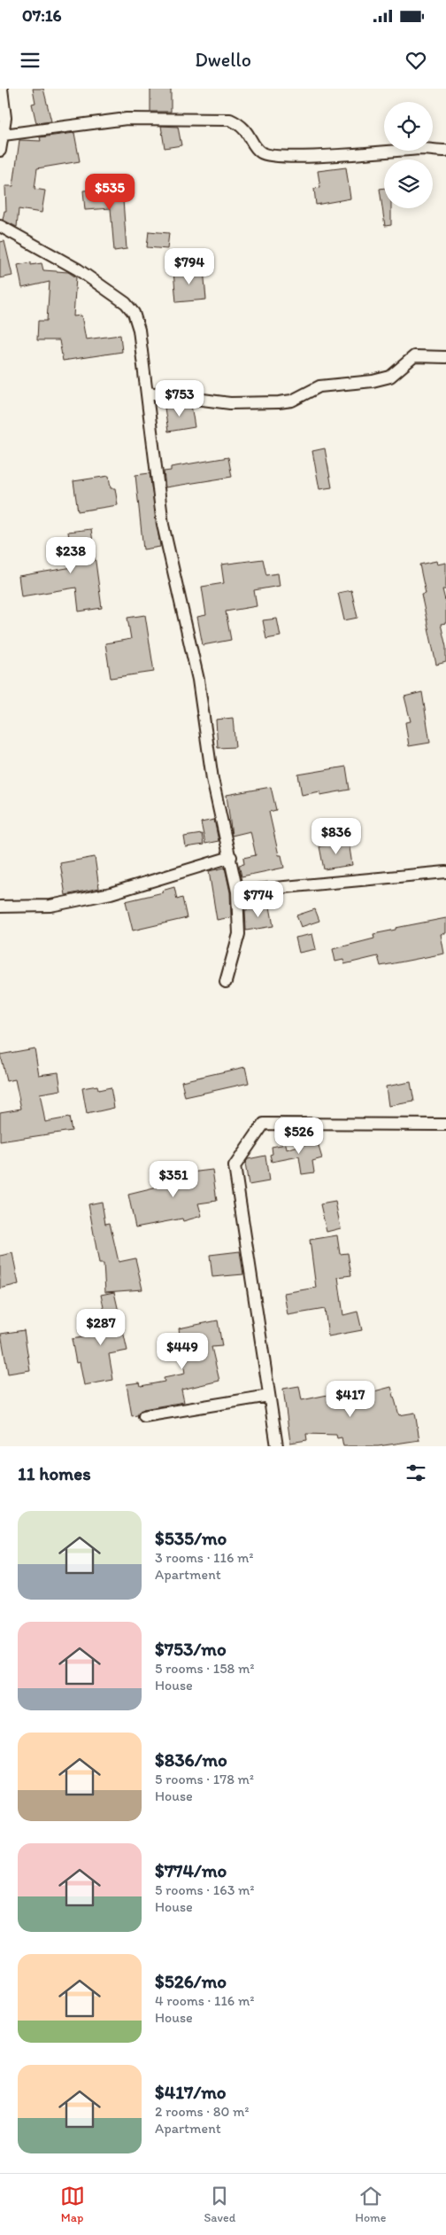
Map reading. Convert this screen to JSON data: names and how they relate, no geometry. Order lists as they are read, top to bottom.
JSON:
{
  "page": {
    "status": "07:16",
    "header": "Dwello",
    "price": [
      "$535",
      "$794",
      "$753",
      "$238",
      "$836",
      "$774",
      "$526",
      "$351",
      "$287",
      "$449",
      "$417"
    ],
    "heading": "11 homes",
    "list": [
      {
        "name": "$535/mo",
        "note": "3 rooms · 116 m² · Apartment"
      },
      {
        "name": "$753/mo",
        "note": "5 rooms · 158 m² · House"
      },
      {
        "name": "$836/mo",
        "note": "5 rooms · 178 m² · House"
      },
      {
        "name": "$774/mo",
        "note": "5 rooms · 163 m² · House"
      },
      {
        "name": "$526/mo",
        "note": "4 rooms · 116 m² · House"
      },
      {
        "name": "$417/mo",
        "note": "2 rooms · 80 m² · Apartment"
      }
    ],
    "tabs": ["Map", "Saved", "Home"]
  }
}
